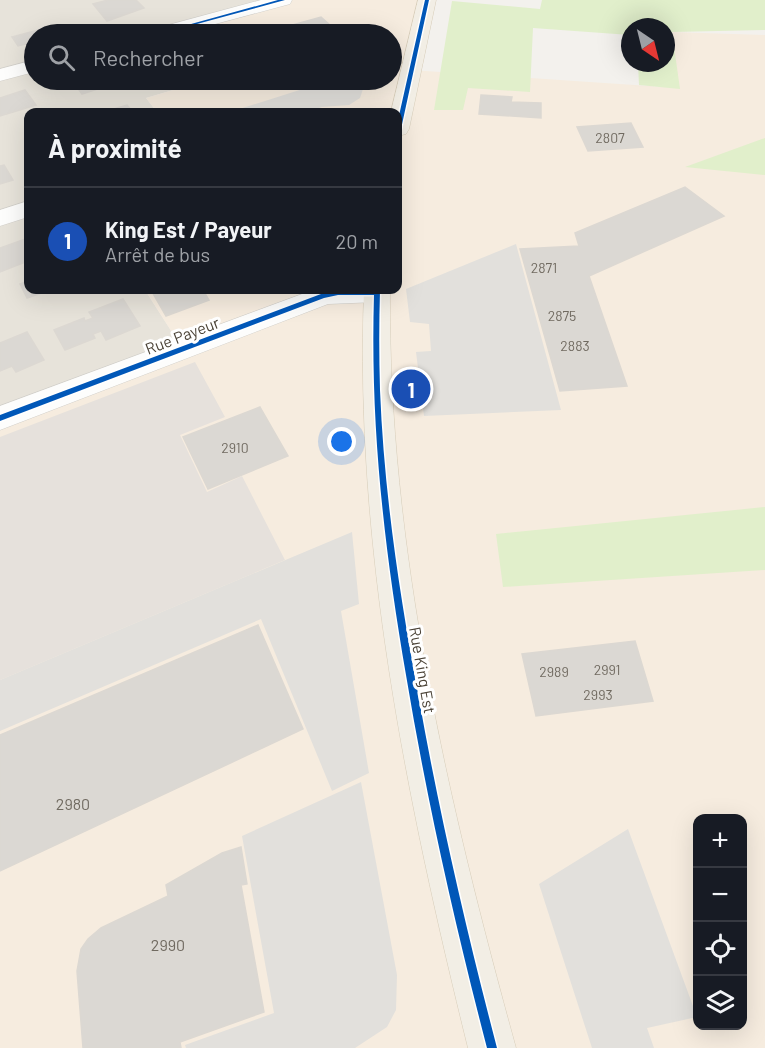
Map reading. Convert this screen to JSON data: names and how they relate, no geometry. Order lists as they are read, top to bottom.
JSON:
{
  "streets": {
    "main road": ["Rue King Est"],
    "street": ["Rue Payeur"]
  },
  "house_numbers": [
    "2807",
    "2871",
    "2875",
    "2883",
    "2910",
    "2991",
    "2989",
    "2993",
    "2980",
    "2990"
  ],
  "north": "bottom right",
  "page": {
    "search": "Rechercher",
    "heading": "À proximité",
    "list": [
      {
        "mark": "1",
        "name": "King Est / Payeur",
        "note": "Arrêt de bus",
        "value": "20 m"
      }
    ],
    "pins": "1",
    "map_buttons": ["+", "−"]
  }
}
